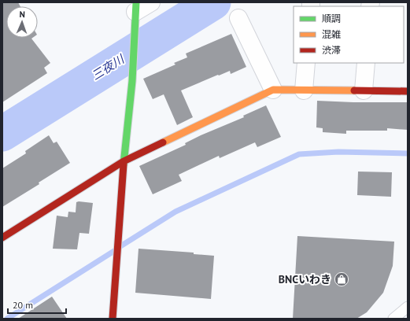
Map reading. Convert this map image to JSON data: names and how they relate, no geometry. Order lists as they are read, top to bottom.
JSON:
{
  "water": ["三夜川"],
  "places": {
    "shop": ["BNCいわき"]
  },
  "legend": ["順調", "混雑", "渋滞"],
  "scale_bar": "20 m",
  "north": "top"
}
